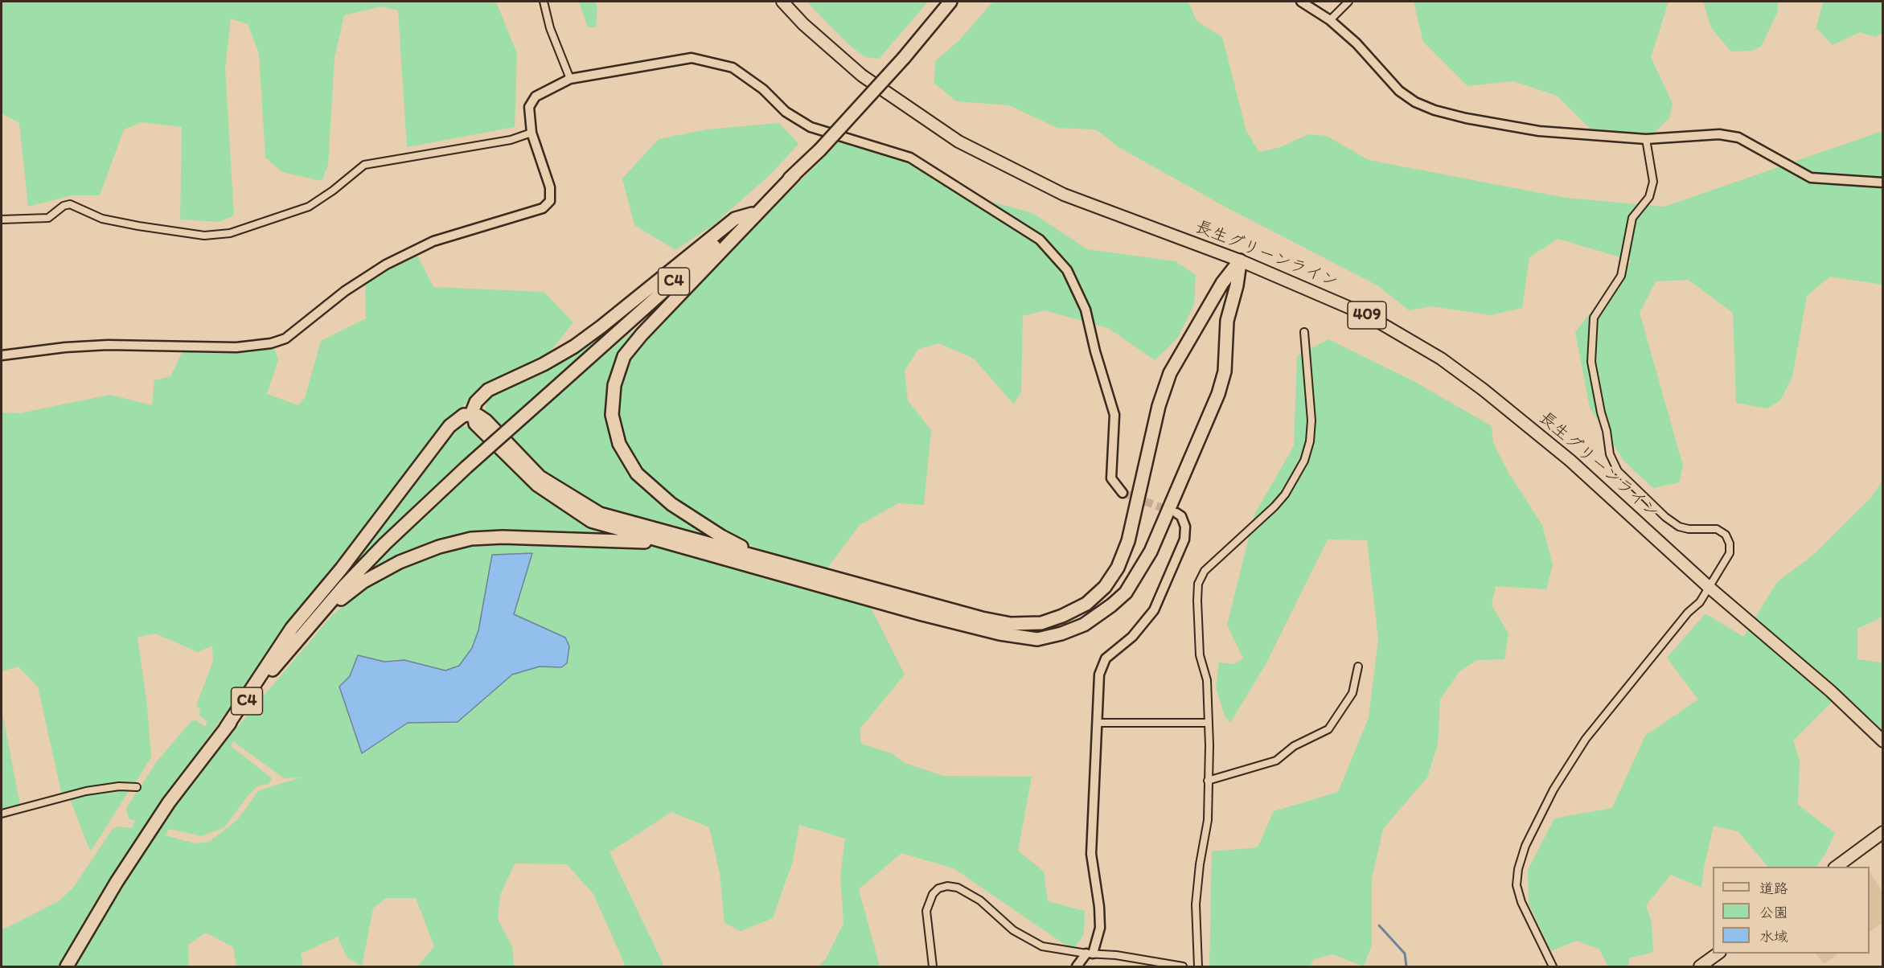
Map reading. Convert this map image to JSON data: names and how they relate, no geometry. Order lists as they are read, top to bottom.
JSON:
{
  "streets": {
    "highway": ["長生グリーンライン", "C4", "409"]
  },
  "legend": ["道路", "公園", "水域"]
}
